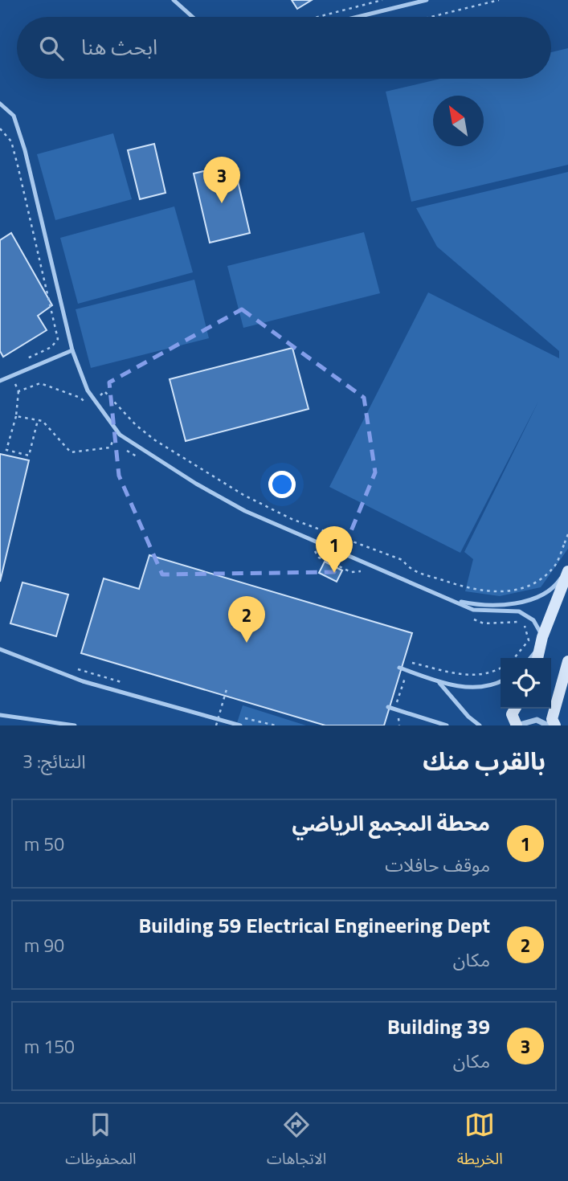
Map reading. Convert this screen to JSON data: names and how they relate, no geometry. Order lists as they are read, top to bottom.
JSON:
{
  "north": "top left",
  "page": {
    "search": "ابحث هنا",
    "pins": ["3", "1", "2"],
    "heading": ["بالقرب منك", "النتائج: 3"],
    "list": [
      {
        "mark": "1",
        "name": "محطة المجمع الرياضي",
        "note": "موقف حافلات",
        "value": "50 m"
      },
      {
        "mark": "2",
        "name": "Building 59 Electrical Engineering Dept",
        "note": "مكان",
        "value": "90 m"
      },
      {
        "mark": "3",
        "name": "Building 39",
        "note": "مكان",
        "value": "150 m"
      }
    ],
    "nav": ["الخريطة", "الاتجاهات", "المحفوظات"]
  }
}
